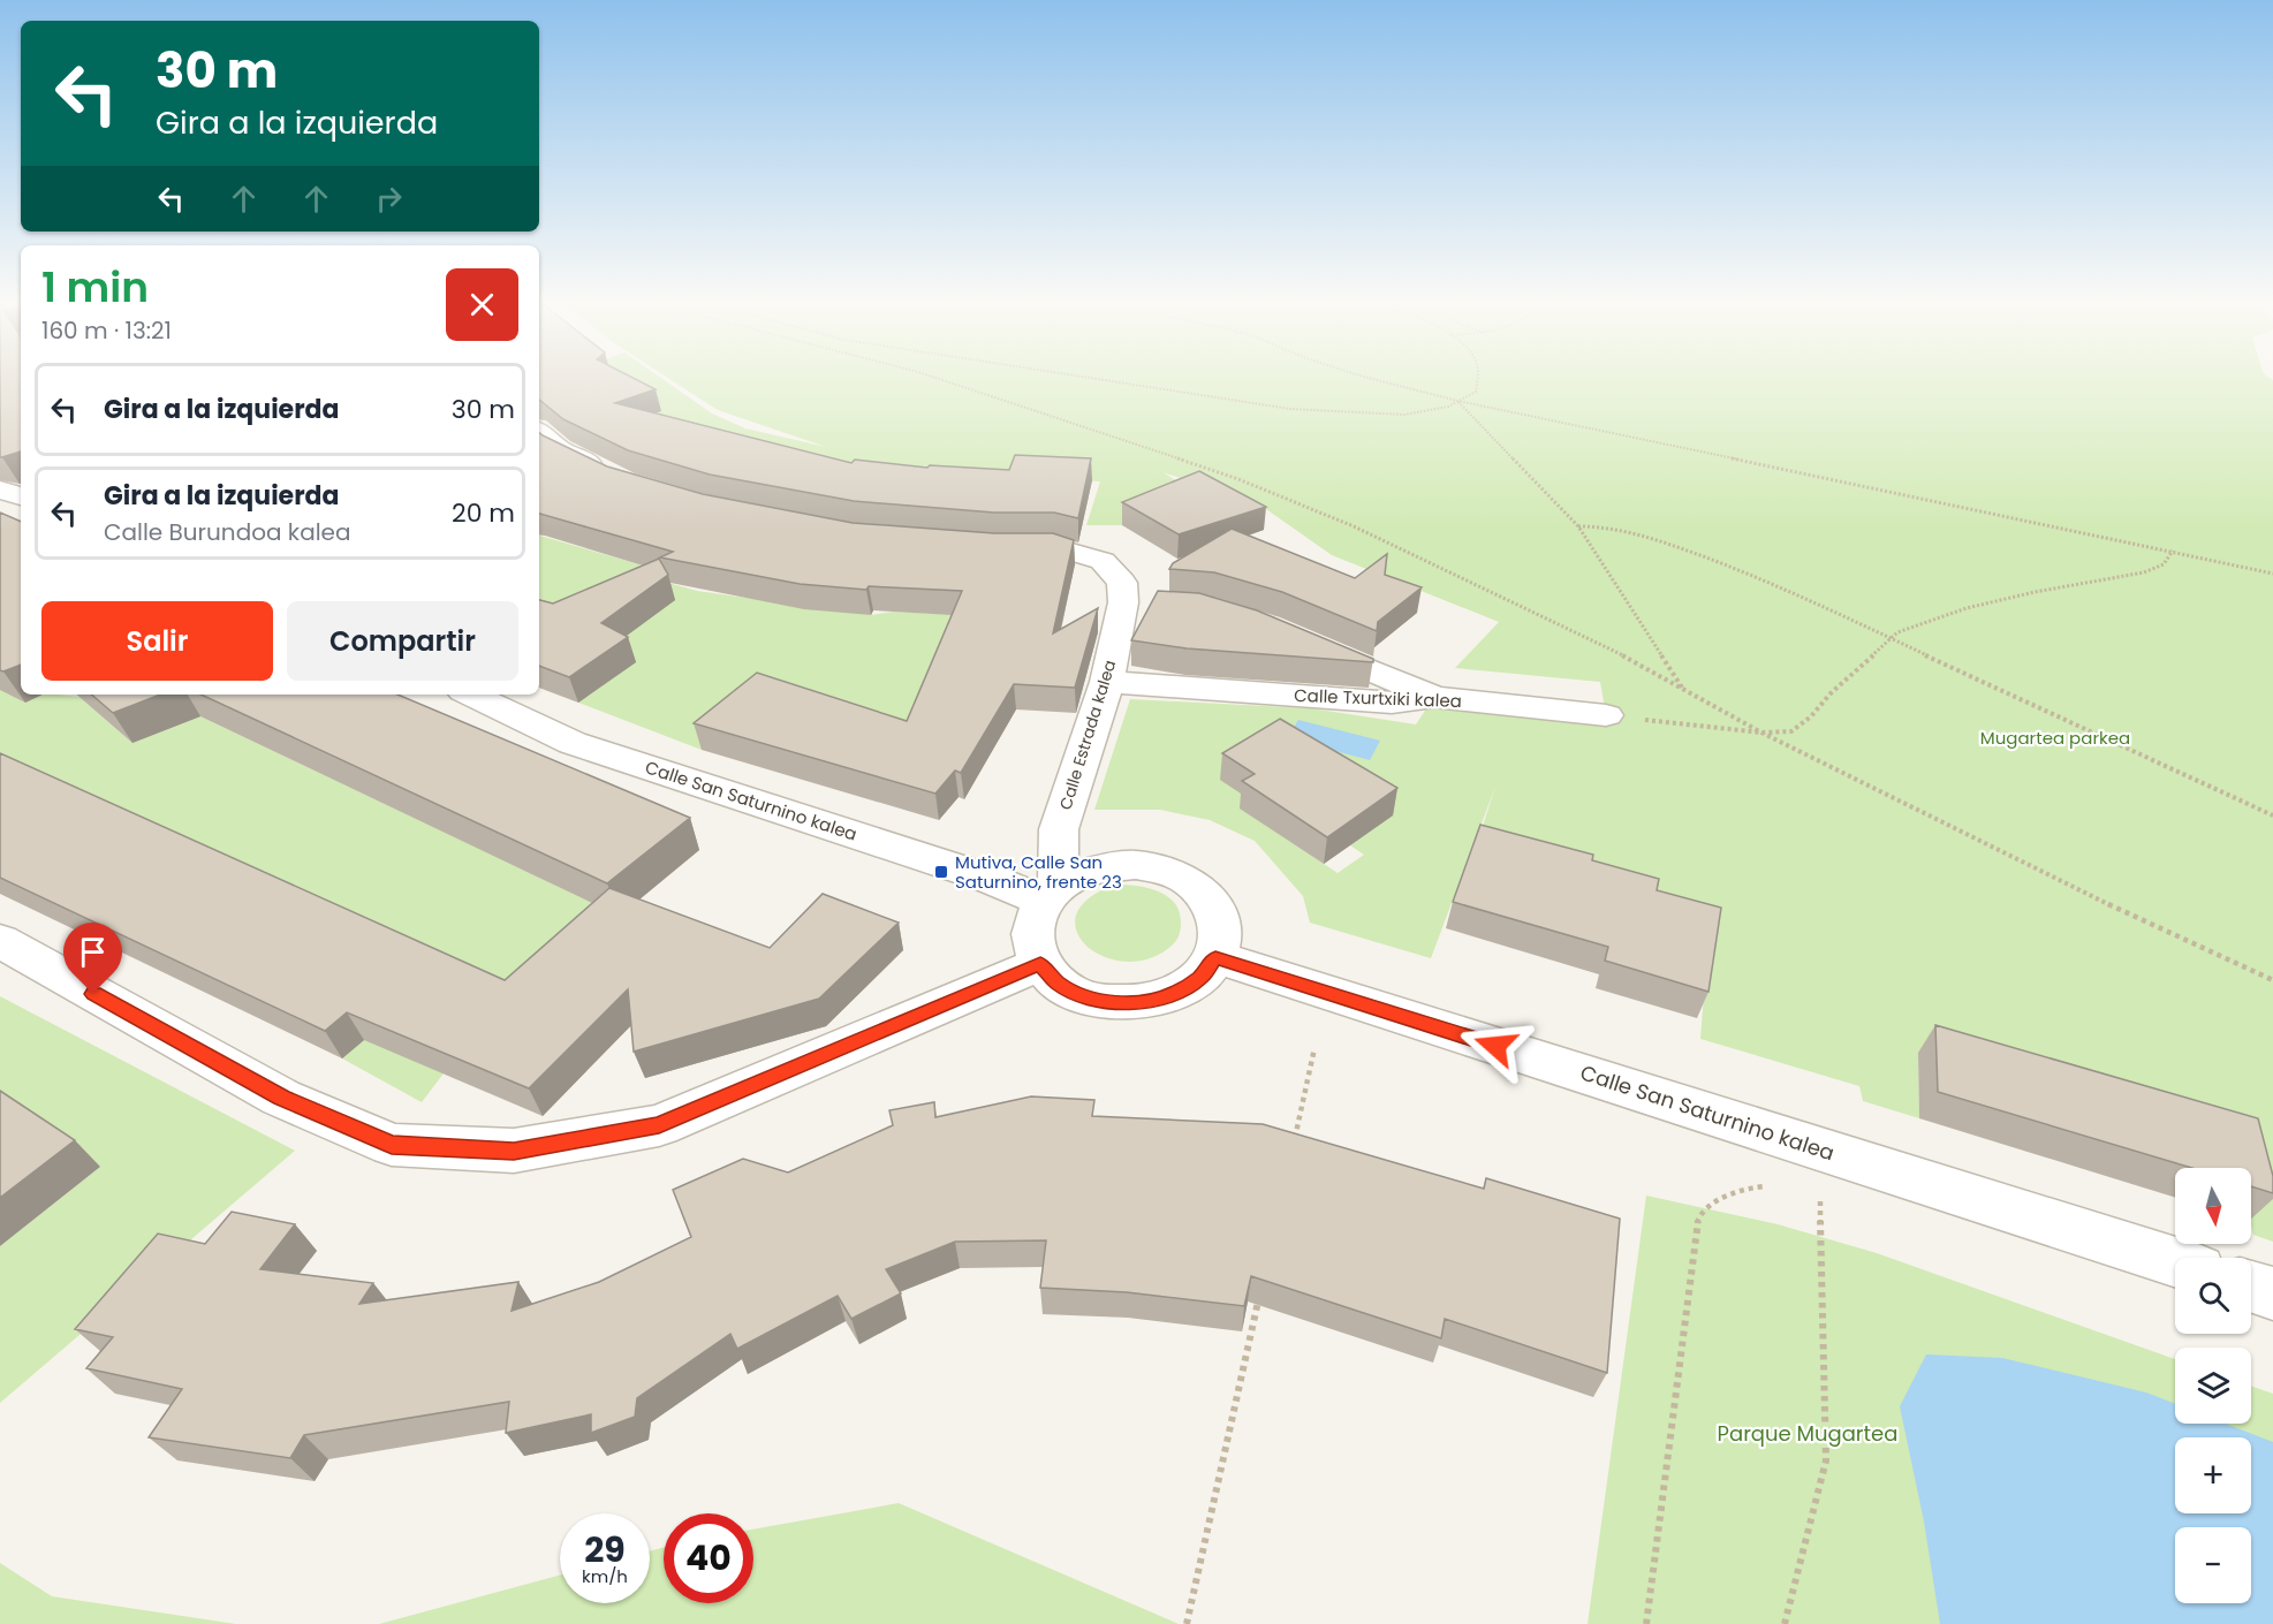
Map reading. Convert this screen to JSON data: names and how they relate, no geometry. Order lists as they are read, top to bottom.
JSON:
{
  "streets": {
    "street": ["Calle Txurtxiki kalea", "Calle Estrada kalea", "Calle San Saturnino kalea"]
  },
  "crossings": [
    ["Calle Txurtxiki kalea", "Calle Estrada kalea"],
    ["Calle Estrada kalea", "Calle San Saturnino kalea"]
  ],
  "parks": ["Mugartea parkea", "Parque Mugartea"],
  "places": {
    "transit": ["Mutiva, Calle San Saturnino, frente 23"]
  },
  "north": "bottom",
  "page": {
    "turn": ["30 m", "Gira a la izquierda"],
    "heading": ["1 min", "160 m · 13:21"],
    "list": [
      {
        "name": "Gira a la izquierda",
        "value": "30 m"
      },
      {
        "name": "Gira a la izquierda",
        "note": "Calle Burundoa kalea",
        "value": "20 m"
      }
    ],
    "buttons": ["Salir", "Compartir"],
    "map_buttons": ["+", "−"],
    "speed": "29 km/h",
    "limit": "40"
  }
}
